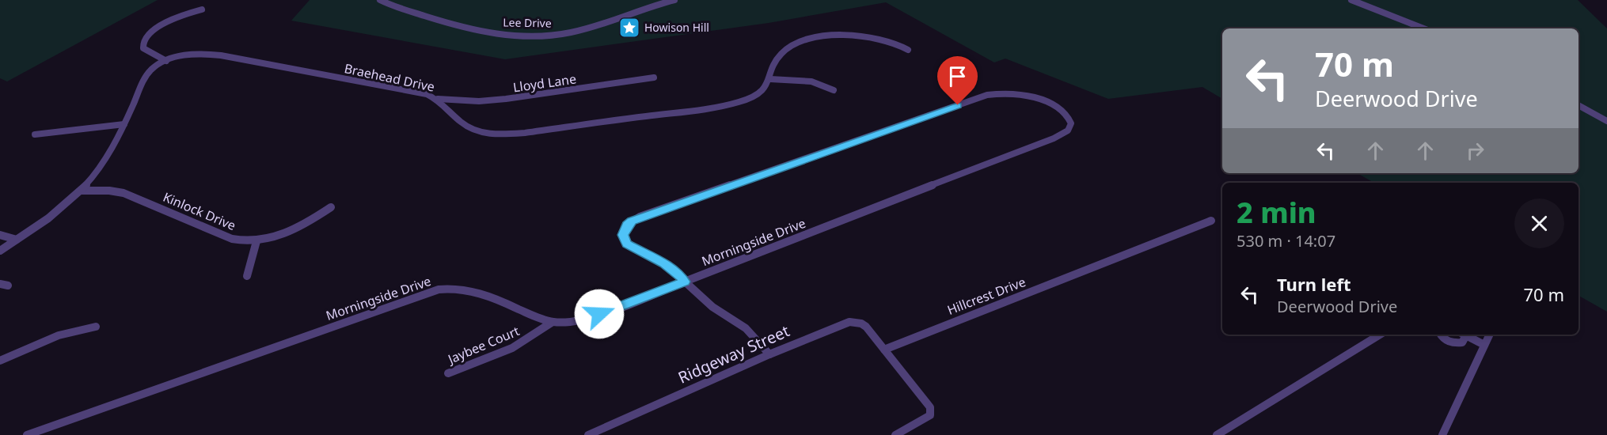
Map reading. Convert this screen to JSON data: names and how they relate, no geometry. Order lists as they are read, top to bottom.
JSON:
{
  "streets": {
    "street": [
      "Lee Drive",
      "Braehead Drive",
      "Lloyd Lane",
      "Kinlock Drive",
      "Morningside Drive",
      "Hillcrest Drive",
      "Jaybee Court",
      "Ridgeway Street"
    ]
  },
  "crossings": [
    ["Braehead Drive", "Lloyd Lane"],
    ["Braehead Drive", "Kinlock Drive"],
    ["Morningside Drive", "Jaybee Court"],
    ["Hillcrest Drive", "Ridgeway Street"]
  ],
  "places": {
    "place": ["Howison Hill"]
  },
  "page": {
    "turn": ["70 m", "Deerwood Drive"],
    "heading": ["2 min", "530 m · 14:07"],
    "list": [
      {
        "name": "Turn left",
        "note": "Deerwood Drive",
        "value": "70 m"
      }
    ]
  }
}
